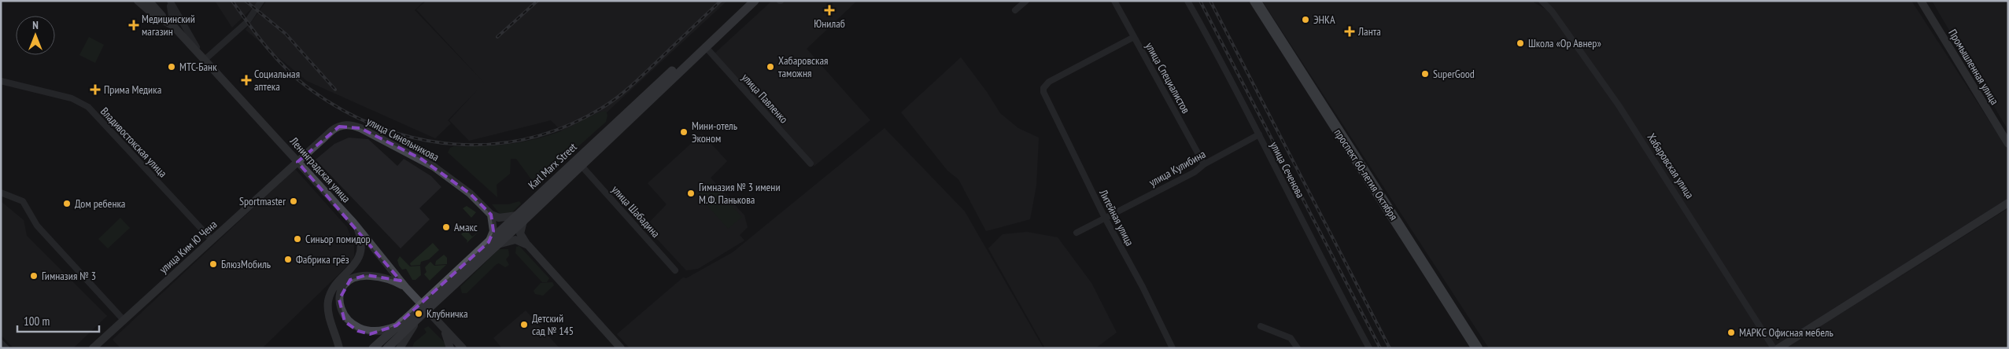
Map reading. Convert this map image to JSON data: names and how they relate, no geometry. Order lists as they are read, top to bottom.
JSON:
{
  "streets": {
    "highway": ["проспект 60-летия Октября"],
    "main road": [
      "Промышленная улица",
      "улица Синельникова",
      "Karl Marx Street",
      "Ленинградская улица",
      "улица Ким Ю Чена"
    ],
    "street": [
      "улица Специалистов",
      "улица Павленко",
      "Владивостокская улица",
      "Хабаровская улица",
      "улица Кулибина",
      "улица Сеченова",
      "улица Шабадина",
      "Литейная улица"
    ]
  },
  "crossings": [
    ["улица Специалистов", "улица Кулибина"],
    ["улица Специалистов", "Литейная улица"],
    ["улица Синельникова", "Ленинградская улица"],
    ["улица Синельникова", "улица Ким Ю Чена"],
    ["Владивостокская улица", "улица Ким Ю Чена"],
    ["улица Кулибина", "улица Сеченова"],
    ["улица Кулибина", "Литейная улица"],
    ["Ленинградская улица", "улица Ким Ю Чена"]
  ],
  "places": {
    "health": [
      "Юнилаб",
      "Медицинский магазин",
      "Ланта",
      "Социальная аптека",
      "Прима Медика"
    ],
    "other": [
      "ЭНКА",
      "Школа «Ор Авнер»",
      "МТС-Банк",
      "Хабаровская таможня",
      "SuperGood",
      "Мини-отель Эконом",
      "Гимназия № 3 имени М.Ф. Панькова",
      "Sportmaster",
      "Дом ребенка",
      "Амакс",
      "Синьор помидор",
      "Фабрика грёз",
      "БлюзМобиль",
      "Гимназия № 3",
      "Клубничка",
      "Детский сад № 145",
      "МАРКС Офисная мебель"
    ]
  },
  "scale_bar": "100 m",
  "north": "top"
}
